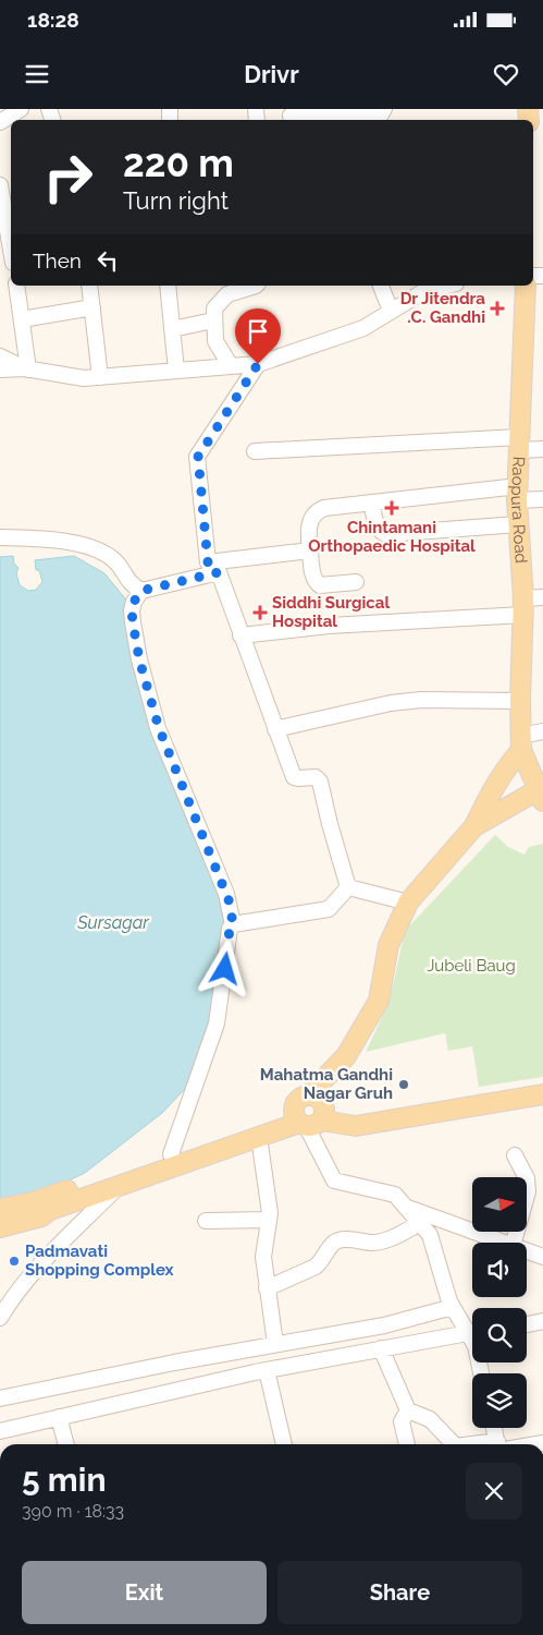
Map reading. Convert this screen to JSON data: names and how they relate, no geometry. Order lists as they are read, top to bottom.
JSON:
{
  "streets": {
    "main road": ["Raopura Road"]
  },
  "water": ["Sursagar"],
  "parks": ["Jubeli Baug"],
  "places": {
    "health": ["Dr Jitendra .C. Gandhi", "Chintamani Orthopaedic Hospital", "Siddhi Surgical Hospital"],
    "other": ["Mahatma Gandhi Nagar Gruh", "Padmavati Shopping Complex"]
  },
  "north": "right",
  "page": {
    "status": "18:28",
    "header": "Drivr",
    "turn": ["220 m", "Turn right"],
    "then": "Then",
    "heading": ["5 min", "390 m · 18:33"],
    "buttons": ["Exit", "Share"]
  }
}
